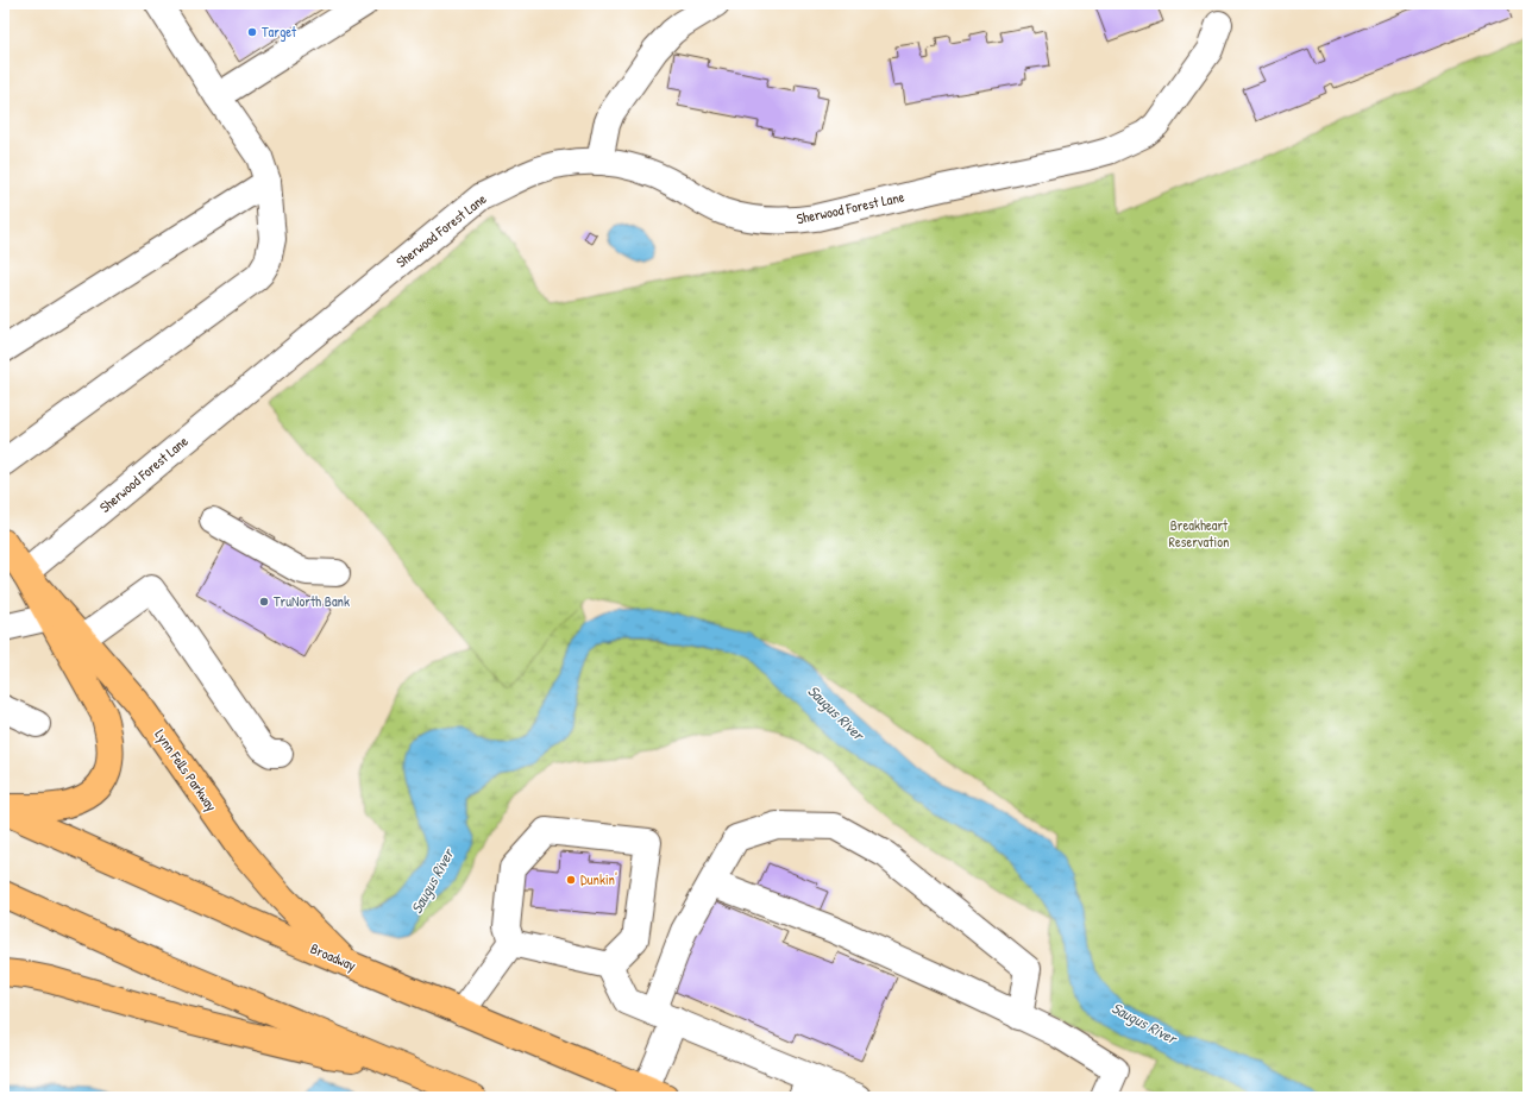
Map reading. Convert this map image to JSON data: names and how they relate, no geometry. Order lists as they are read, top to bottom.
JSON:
{
  "streets": {
    "main road": ["Lynn Fells Parkway", "Broadway"],
    "street": ["Sherwood Forest Lane"]
  },
  "crossings": [
    ["Sherwood Forest Lane", "Lynn Fells Parkway"],
    ["Lynn Fells Parkway", "Broadway"]
  ],
  "water": ["Saugus River"],
  "parks": ["Breakheart Reservation"],
  "places": ["Target", "TruNorth Bank", "Dunkin'"]
}
